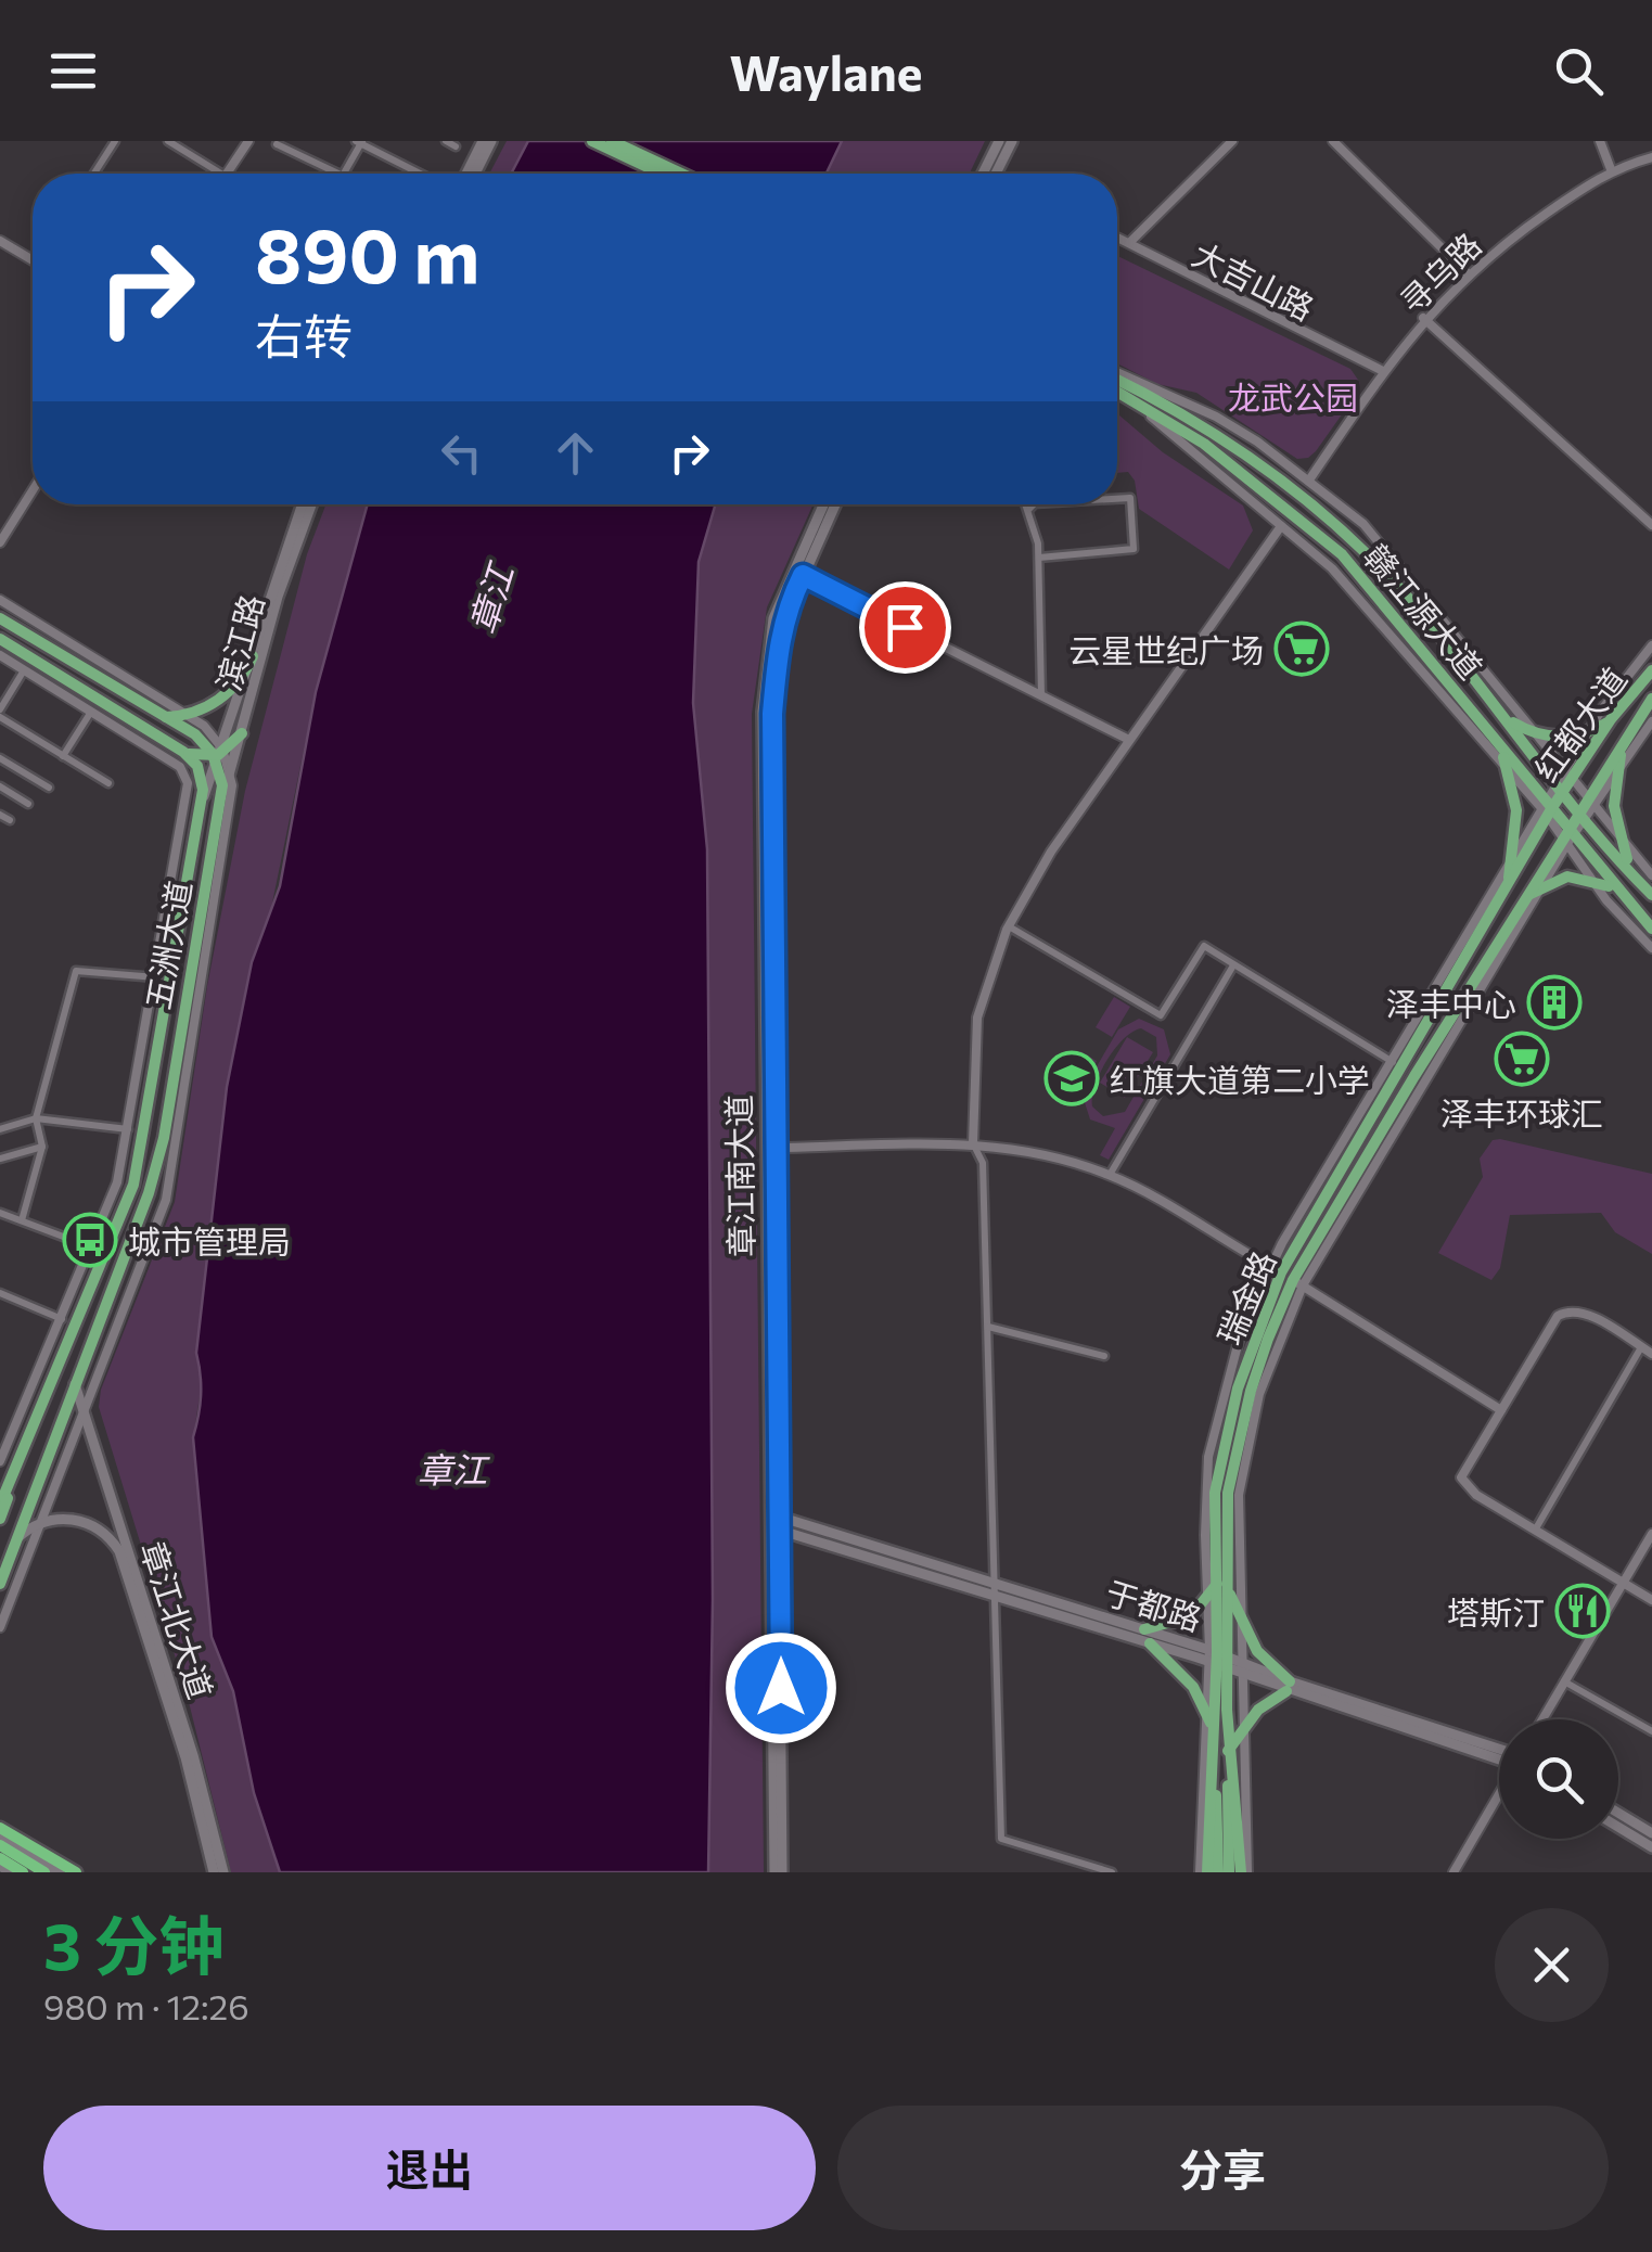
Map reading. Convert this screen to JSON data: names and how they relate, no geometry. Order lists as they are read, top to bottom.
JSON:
{
  "streets": {
    "main road": [
      "赣江源大道",
      "滨江路",
      "红都大道",
      "五洲大道",
      "章江南大道",
      "瑞金路",
      "于都路",
      "章江北大道"
    ],
    "street": ["寻乌路", "大吉山路"]
  },
  "crossings": [
    ["寻乌路", "大吉山路"],
    ["赣江源大道", "红都大道"],
    ["赣江源大道", "瑞金路"],
    ["滨江路", "五洲大道"],
    ["红都大道", "瑞金路"],
    ["五洲大道", "章江北大道"],
    ["章江南大道", "于都路"],
    ["瑞金路", "于都路"]
  ],
  "water": ["章江"],
  "parks": ["龙武公园"],
  "places": {
    "supermarket": ["云星世纪广场", "泽丰环球汇"],
    "building": ["泽丰中心"],
    "school or university": ["红旗大道第二小学"],
    "bus stop": ["城市管理局"],
    "restaurant": ["塔斯汀"]
  },
  "page": {
    "header": "Waylane",
    "turn": ["890 m", "右转"],
    "heading": ["3 分钟", "980 m · 12:26"],
    "buttons": ["退出", "分享"]
  }
}
